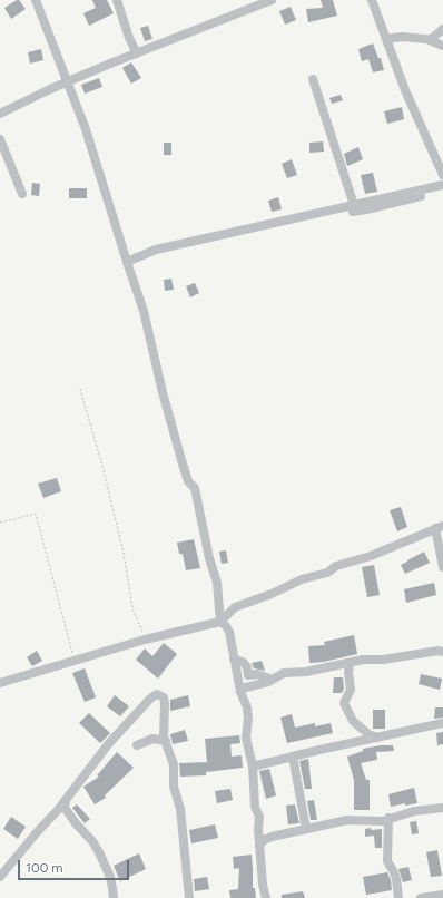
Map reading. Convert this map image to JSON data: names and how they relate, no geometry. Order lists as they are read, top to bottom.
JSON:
{
  "scale_bar": "100 m"
}
